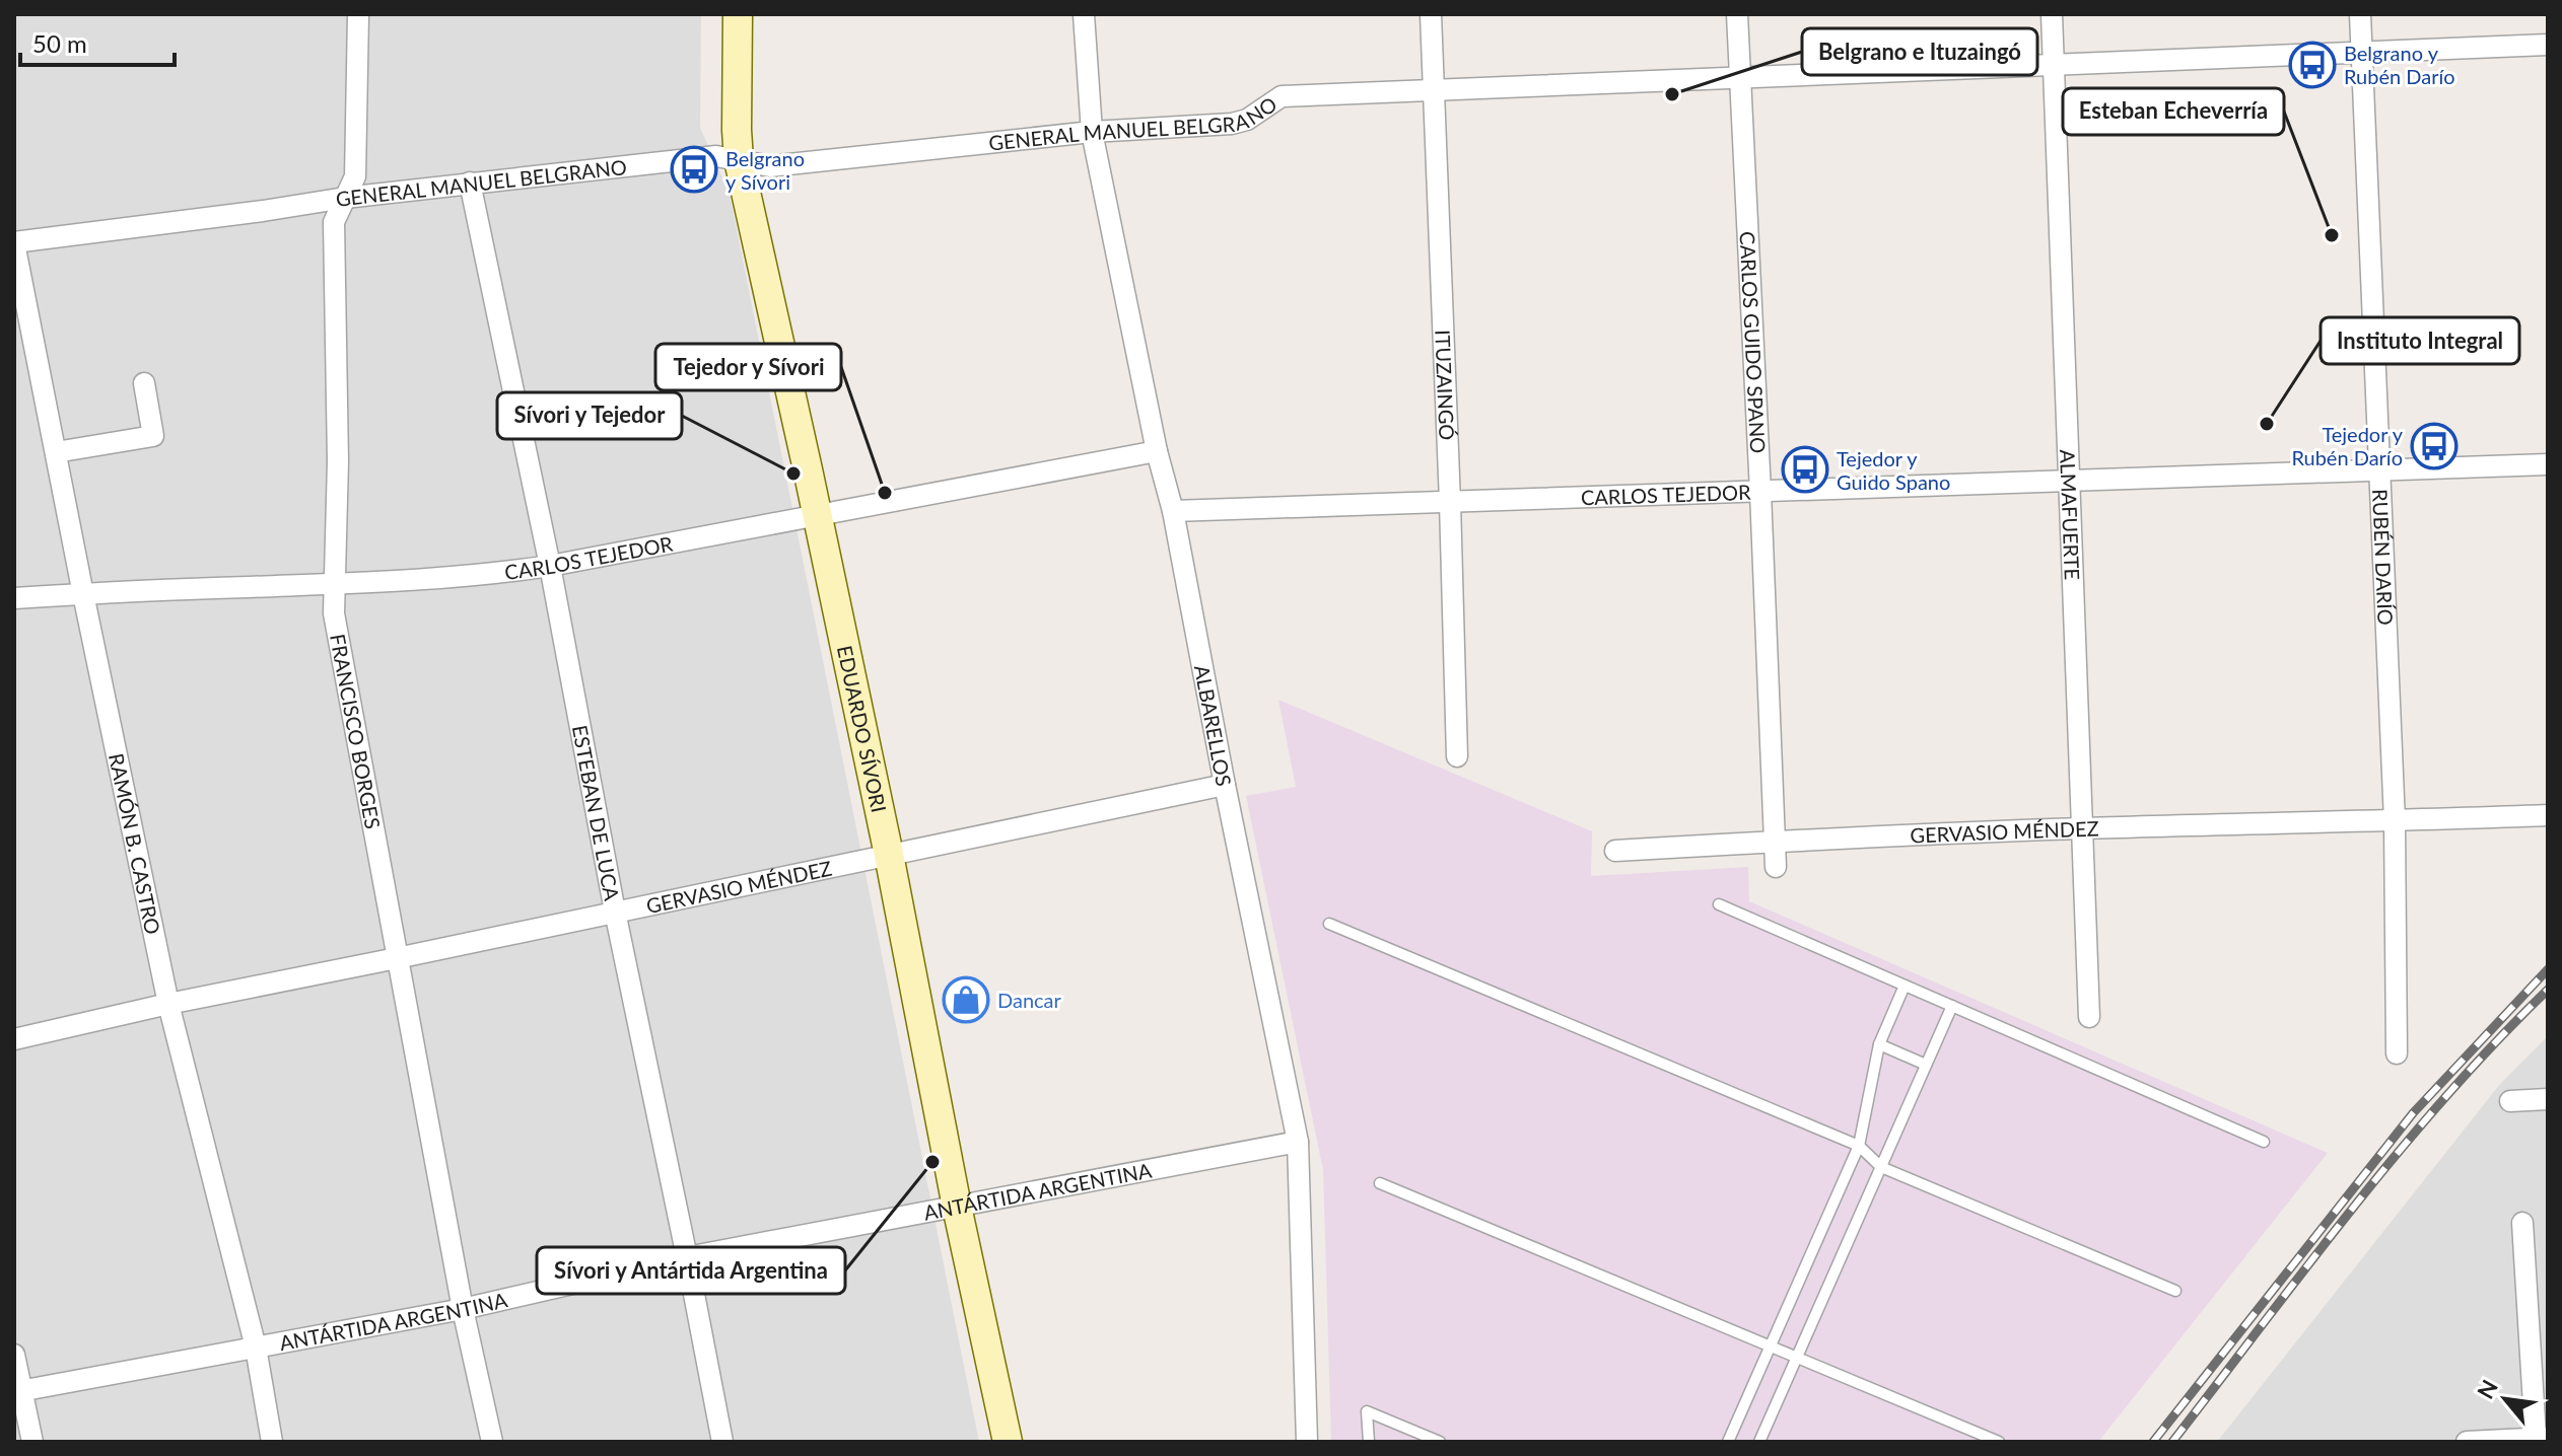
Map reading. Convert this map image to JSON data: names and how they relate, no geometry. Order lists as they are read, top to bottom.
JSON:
{
  "streets": {
    "street": [
      "GENERAL MANUEL BELGRANO",
      "CARLOS GUIDO SPANO",
      "ITUZAINGÓ",
      "CARLOS TEJEDOR",
      "ALMAFUERTE",
      "RUBÉN DARÍO",
      "ALBARELLOS",
      "EDUARDO SÍVORI",
      "FRANCISCO BORGES",
      "ESTEBAN DE LUCA",
      "GERVASIO MÉNDEZ",
      "RAMÓN B. CASTRO",
      "ANTÁRTIDA ARGENTINA"
    ]
  },
  "crossings": [
    ["GENERAL MANUEL BELGRANO", "CARLOS GUIDO SPANO"],
    ["GENERAL MANUEL BELGRANO", "ITUZAINGÓ"],
    ["GENERAL MANUEL BELGRANO", "ALMAFUERTE"],
    ["GENERAL MANUEL BELGRANO", "RUBÉN DARÍO"],
    ["GENERAL MANUEL BELGRANO", "ALBARELLOS"],
    ["GENERAL MANUEL BELGRANO", "EDUARDO SÍVORI"],
    ["GENERAL MANUEL BELGRANO", "FRANCISCO BORGES"],
    ["GENERAL MANUEL BELGRANO", "ESTEBAN DE LUCA"],
    ["GENERAL MANUEL BELGRANO", "RAMÓN B. CASTRO"],
    ["CARLOS GUIDO SPANO", "CARLOS TEJEDOR"],
    ["CARLOS GUIDO SPANO", "GERVASIO MÉNDEZ"],
    ["ITUZAINGÓ", "CARLOS TEJEDOR"],
    ["CARLOS TEJEDOR", "ALMAFUERTE"],
    ["CARLOS TEJEDOR", "RUBÉN DARÍO"],
    ["CARLOS TEJEDOR", "ALBARELLOS"],
    ["CARLOS TEJEDOR", "EDUARDO SÍVORI"],
    ["CARLOS TEJEDOR", "FRANCISCO BORGES"],
    ["CARLOS TEJEDOR", "ESTEBAN DE LUCA"],
    ["CARLOS TEJEDOR", "RAMÓN B. CASTRO"],
    ["ALMAFUERTE", "GERVASIO MÉNDEZ"],
    ["RUBÉN DARÍO", "GERVASIO MÉNDEZ"],
    ["ALBARELLOS", "GERVASIO MÉNDEZ"],
    ["ALBARELLOS", "ANTÁRTIDA ARGENTINA"],
    ["EDUARDO SÍVORI", "GERVASIO MÉNDEZ"],
    ["EDUARDO SÍVORI", "ANTÁRTIDA ARGENTINA"],
    ["FRANCISCO BORGES", "GERVASIO MÉNDEZ"],
    ["FRANCISCO BORGES", "ANTÁRTIDA ARGENTINA"],
    ["ESTEBAN DE LUCA", "GERVASIO MÉNDEZ"],
    ["ESTEBAN DE LUCA", "ANTÁRTIDA ARGENTINA"],
    ["GERVASIO MÉNDEZ", "RAMÓN B. CASTRO"],
    ["RAMÓN B. CASTRO", "ANTÁRTIDA ARGENTINA"]
  ],
  "places": {
    "bus stop": [
      "Belgrano y Rubén Darío",
      "Belgrano y Sívori",
      "Tejedor y Rubén Darío",
      "Tejedor y Guido Spano"
    ],
    "other": [
      "Belgrano e Ituzaingó",
      "Esteban Echeverría",
      "Instituto Integral",
      "Sívori y Tejedor",
      "Tejedor y Sívori",
      "Sívori y Antártida Argentina"
    ],
    "shop": ["Dancar"]
  },
  "scale_bar": "50 m",
  "north": "top left"
}
